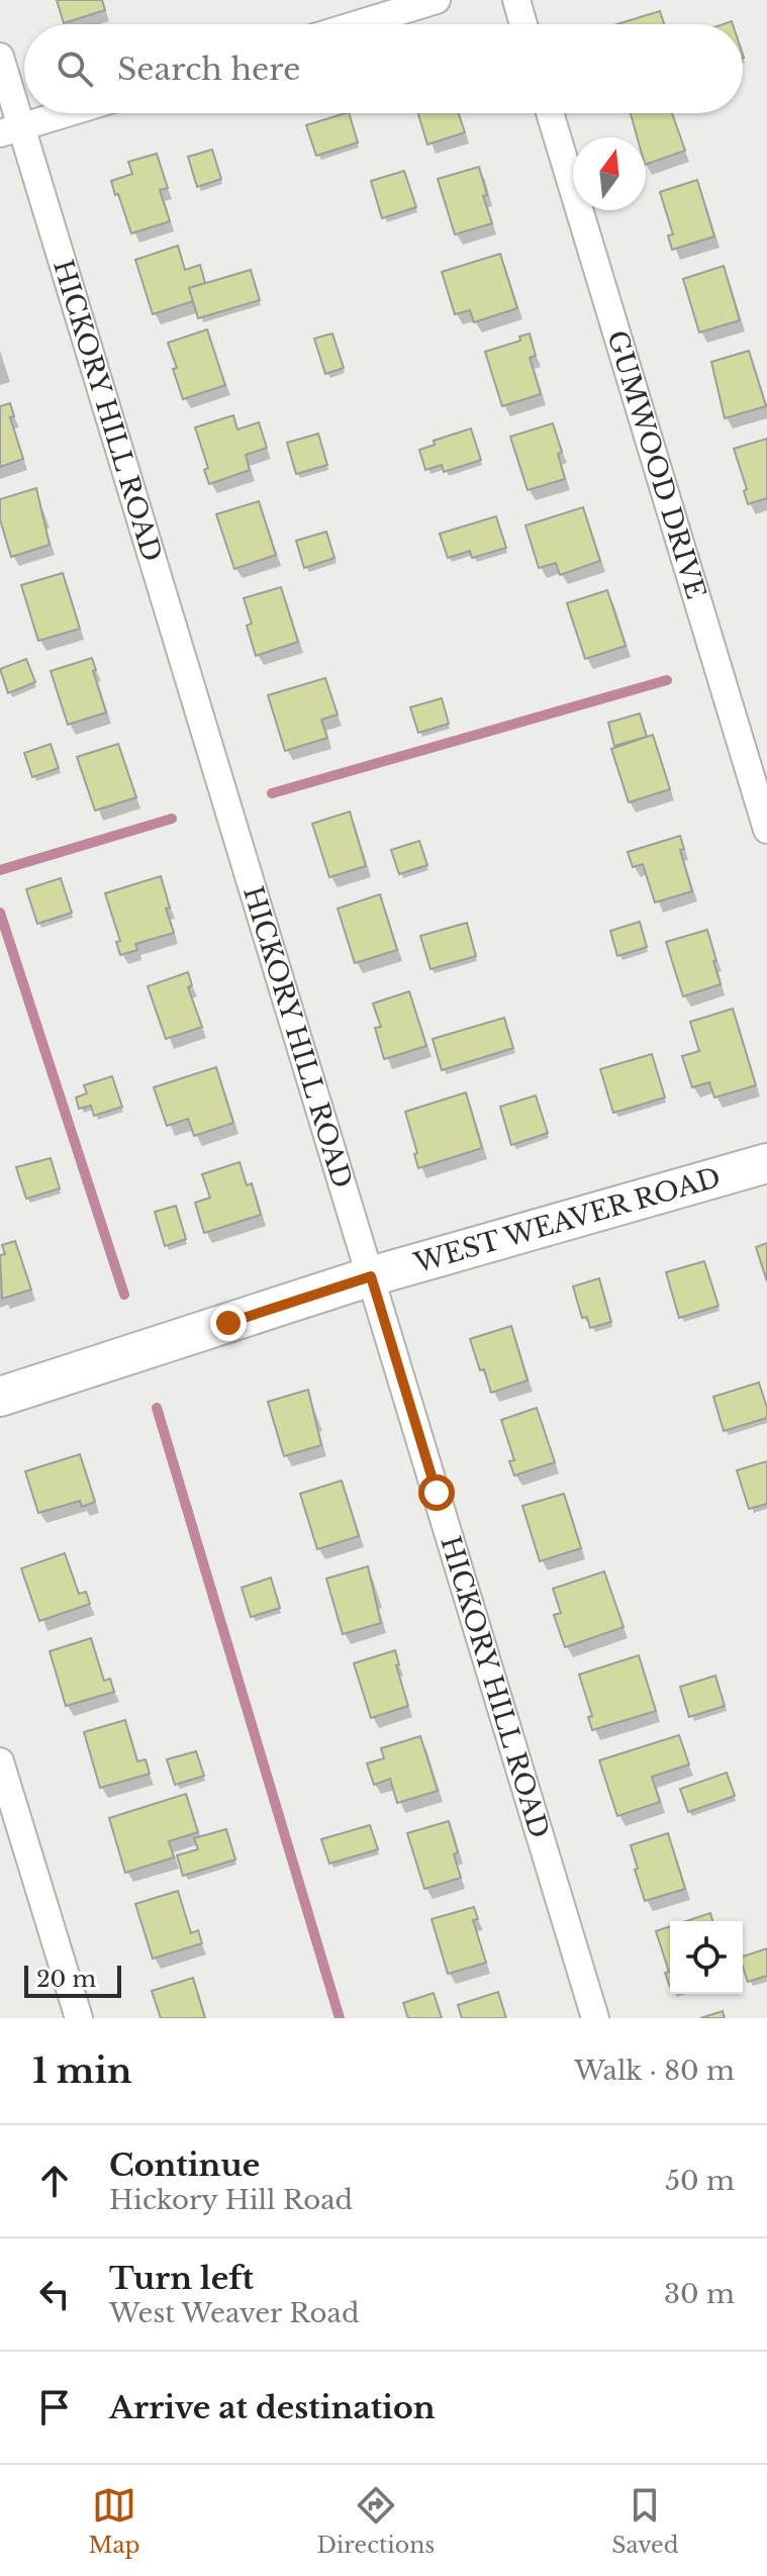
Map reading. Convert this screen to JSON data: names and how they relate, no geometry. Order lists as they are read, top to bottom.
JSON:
{
  "streets": {
    "street": ["HICKORY HILL ROAD", "GUMWOOD DRIVE", "WEST WEAVER ROAD"]
  },
  "crossings": [
    ["HICKORY HILL ROAD", "WEST WEAVER ROAD"]
  ],
  "scale_bar": "20 m",
  "north": "top",
  "page": {
    "search": "Search here",
    "scale": "20 m",
    "heading": ["1 min", "Walk · 80 m"],
    "list": [
      ["Continue", "Hickory Hill Road", "50 m"],
      ["Turn left", "West Weaver Road", "30 m"],
      "Arrive at destination"
    ],
    "nav": ["Map", "Directions", "Saved"]
  }
}
